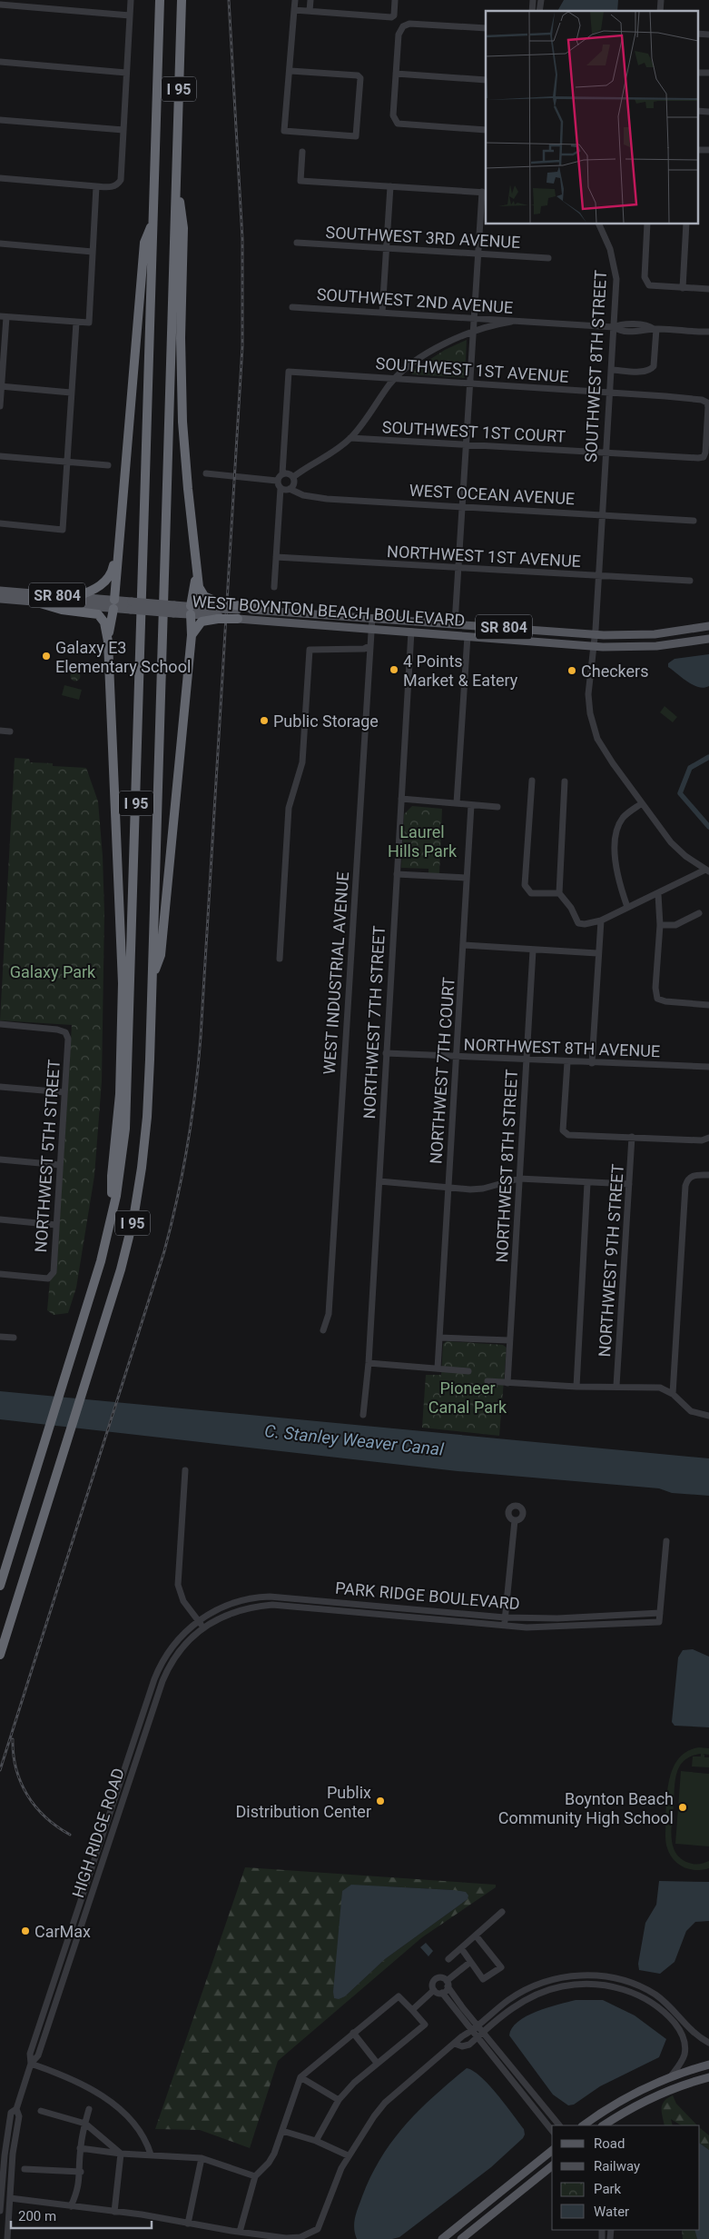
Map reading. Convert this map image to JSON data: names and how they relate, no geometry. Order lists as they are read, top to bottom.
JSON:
{
  "streets": {
    "highway": ["I 95"],
    "main road": ["SR 804", "WEST BOYNTON BEACH BOULEVARD"],
    "street": [
      "SOUTHWEST 3RD AVENUE",
      "SOUTHWEST 2ND AVENUE",
      "SOUTHWEST 8TH STREET",
      "SOUTHWEST 1ST AVENUE",
      "SOUTHWEST 1ST COURT",
      "WEST OCEAN AVENUE",
      "NORTHWEST 1ST AVENUE",
      "WEST INDUSTRIAL AVENUE",
      "NORTHWEST 7TH STREET",
      "NORTHWEST 8TH AVENUE",
      "NORTHWEST 7TH COURT",
      "NORTHWEST 5TH STREET",
      "NORTHWEST 8TH STREET",
      "NORTHWEST 9TH STREET",
      "PARK RIDGE BOULEVARD",
      "HIGH RIDGE ROAD"
    ]
  },
  "crossings": [
    ["SOUTHWEST 2ND AVENUE", "SOUTHWEST 1ST AVENUE"],
    ["SOUTHWEST 2ND AVENUE", "SOUTHWEST 1ST COURT"],
    ["SOUTHWEST 2ND AVENUE", "WEST OCEAN AVENUE"],
    ["SOUTHWEST 8TH STREET", "SOUTHWEST 1ST AVENUE"],
    ["SOUTHWEST 8TH STREET", "SOUTHWEST 1ST COURT"],
    ["SOUTHWEST 8TH STREET", "WEST OCEAN AVENUE"],
    ["SOUTHWEST 1ST AVENUE", "SOUTHWEST 1ST COURT"],
    ["SOUTHWEST 1ST AVENUE", "WEST OCEAN AVENUE"],
    ["WEST BOYNTON BEACH BOULEVARD", "WEST INDUSTRIAL AVENUE"],
    ["WEST BOYNTON BEACH BOULEVARD", "NORTHWEST 7TH STREET"],
    ["NORTHWEST 7TH STREET", "NORTHWEST 8TH AVENUE"],
    ["NORTHWEST 8TH AVENUE", "NORTHWEST 7TH COURT"],
    ["NORTHWEST 8TH AVENUE", "NORTHWEST 8TH STREET"],
    ["PARK RIDGE BOULEVARD", "HIGH RIDGE ROAD"]
  ],
  "water": ["C. Stanley Weaver Canal"],
  "parks": ["Laurel Hills Park", "Galaxy Park", "Pioneer Canal Park"],
  "places": [
    "Galaxy E3 Elementary School",
    "4 Points Market & Eatery",
    "Checkers",
    "Public Storage",
    "Publix Distribution Center",
    "Boynton Beach Community High School",
    "CarMax"
  ],
  "legend": [
    "Road",
    "Railway",
    "Park",
    "Water"
  ],
  "scale_bar": "200 m"
}
